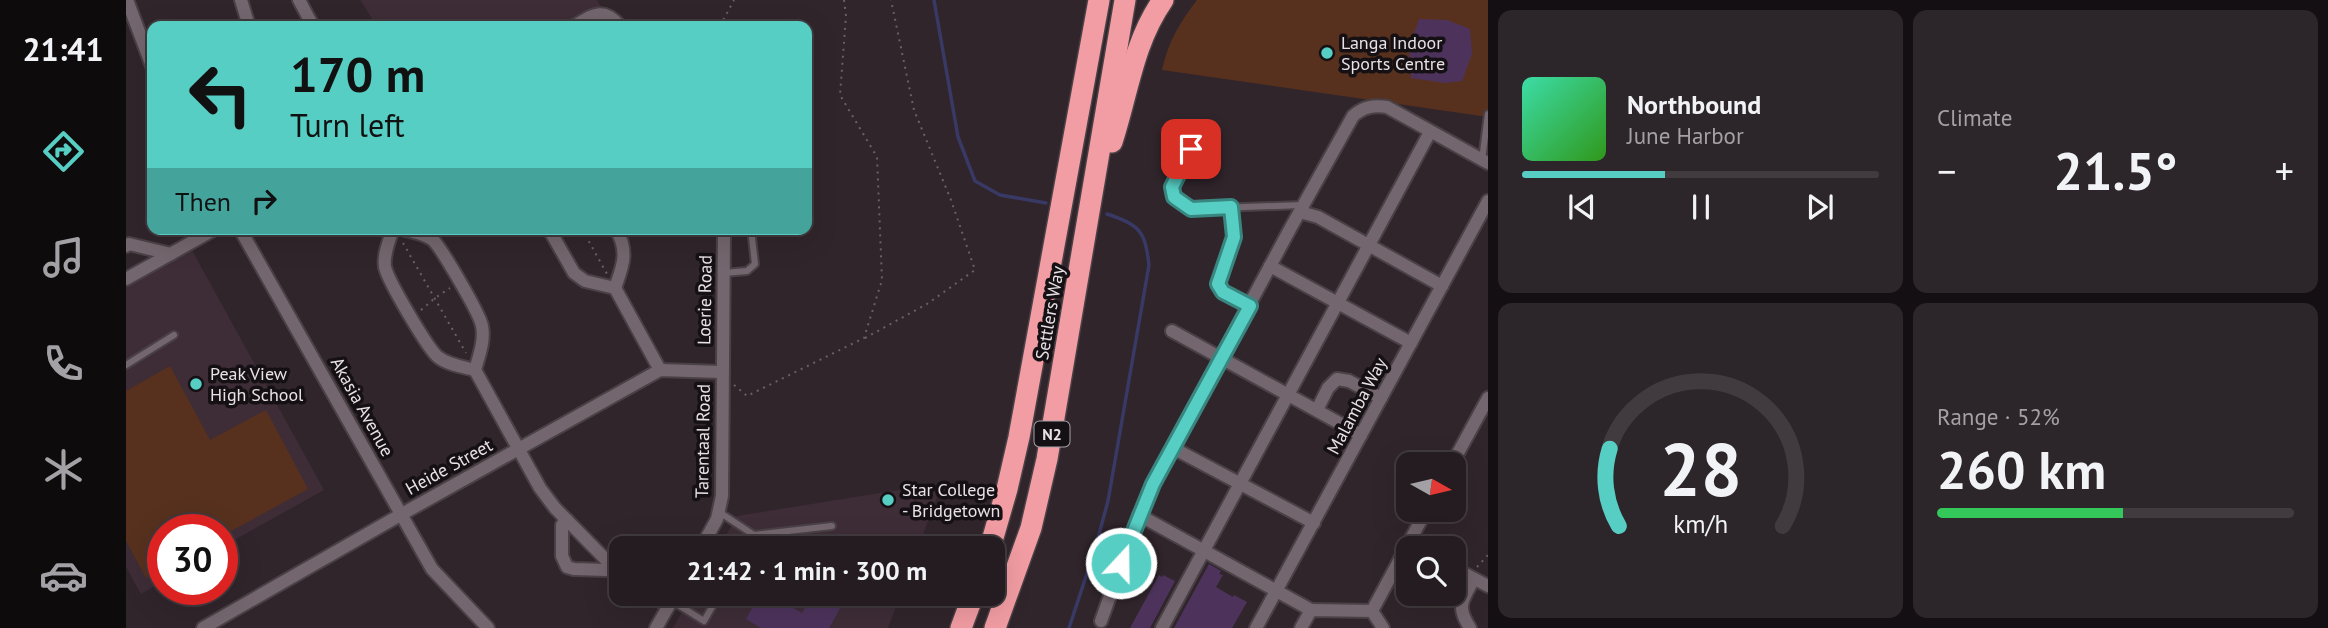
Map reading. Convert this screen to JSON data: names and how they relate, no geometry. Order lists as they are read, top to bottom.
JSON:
{
  "streets": {
    "highway": ["Settlers Way", "N2"],
    "street": [
      "Loerie Road",
      "Malamba Way",
      "Akasia Avenue",
      "Tarentaal Road",
      "Heide Street"
    ]
  },
  "crossings": [
    ["Loerie Road", "Tarentaal Road"],
    ["Akasia Avenue", "Heide Street"]
  ],
  "places": ["Langa Indoor Sports Centre", "Peak View High School", "Star College - Bridgetown"],
  "north": "right",
  "page": {
    "tabs": "21:41",
    "tile": [
      "Climate",
      ["Range · 52%", "260 km"]
    ],
    "turn": ["170 m", "Turn left"],
    "song": ["Northbound", "June Harbor"],
    "heat": ["−", "21.5°", "+"],
    "then": "Then",
    "limit": "30",
    "trip": "21:42 · 1 min · 300 m",
    "gauge": ["28", "km/h"]
  }
}
